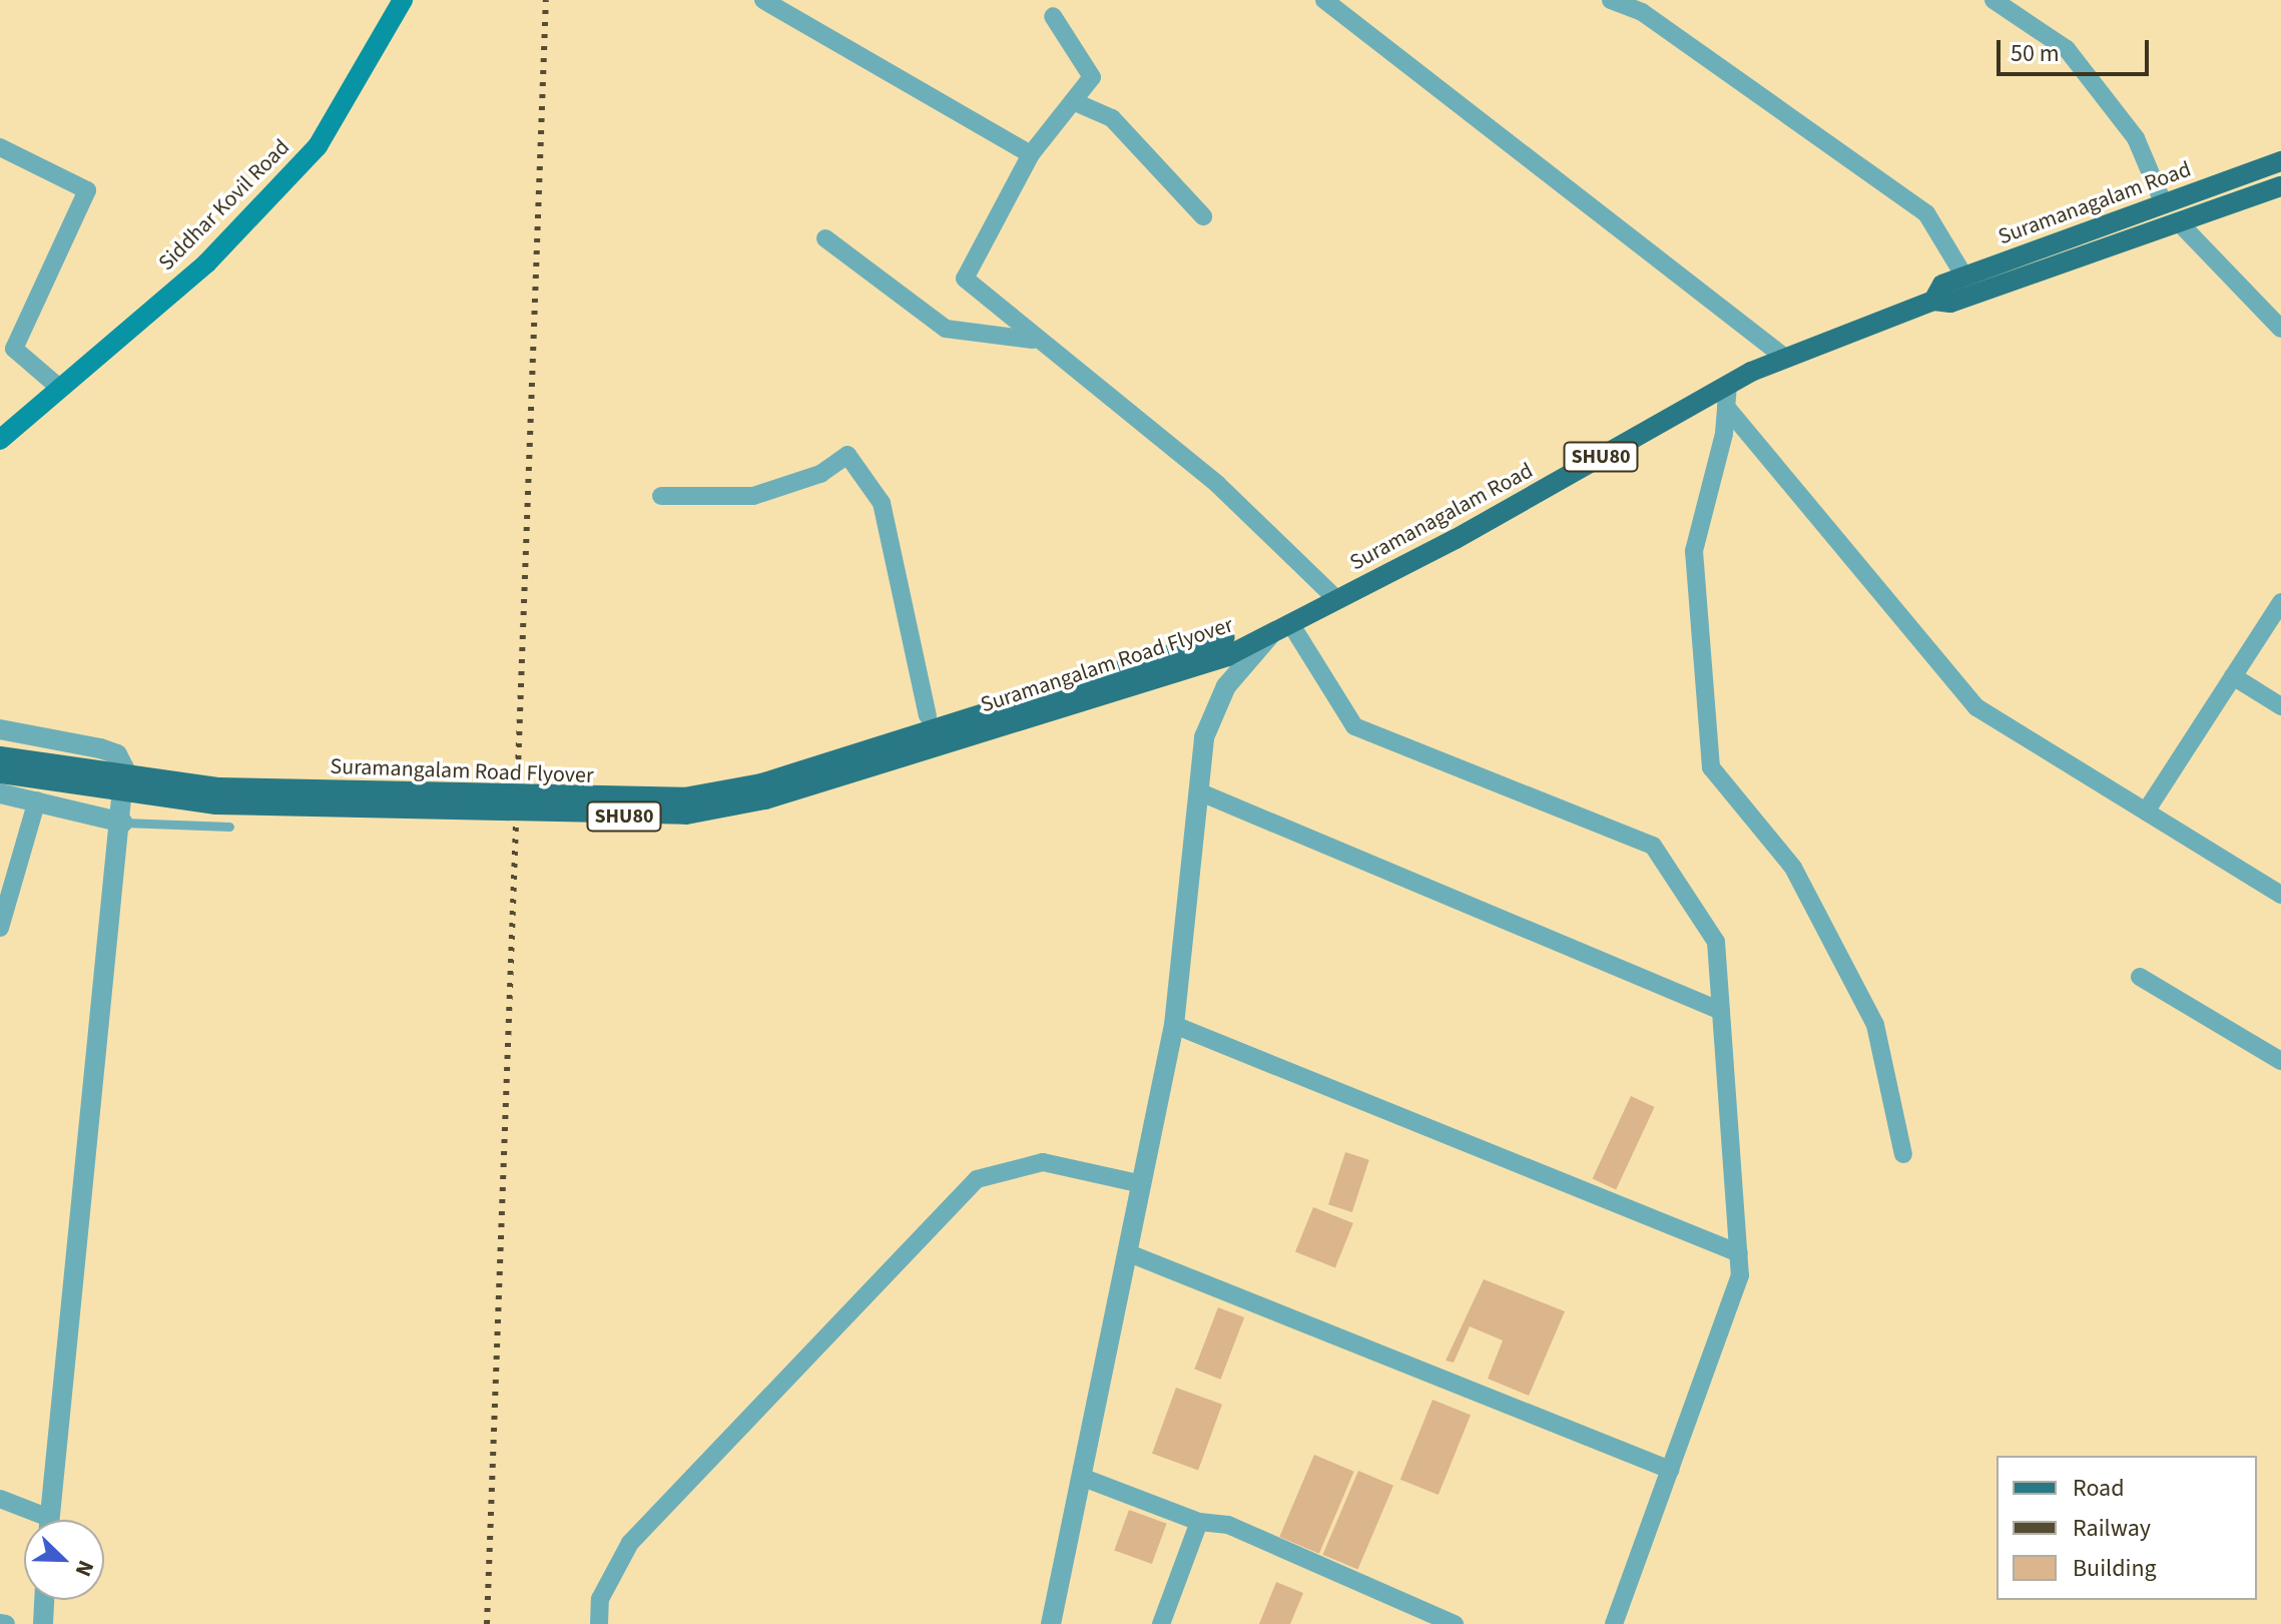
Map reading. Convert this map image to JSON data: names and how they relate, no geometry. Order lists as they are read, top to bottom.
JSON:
{
  "streets": {
    "main road": [
      "Suramanagalam Road",
      "Siddhar Kovil Road",
      "SHU80",
      "Suramangalam Road Flyover"
    ]
  },
  "crossings": [
    ["Suramanagalam Road", "Suramangalam Road Flyover"]
  ],
  "legend": ["Road", "Railway", "Building"],
  "scale_bar": "50 m",
  "north": "bottom right"
}
